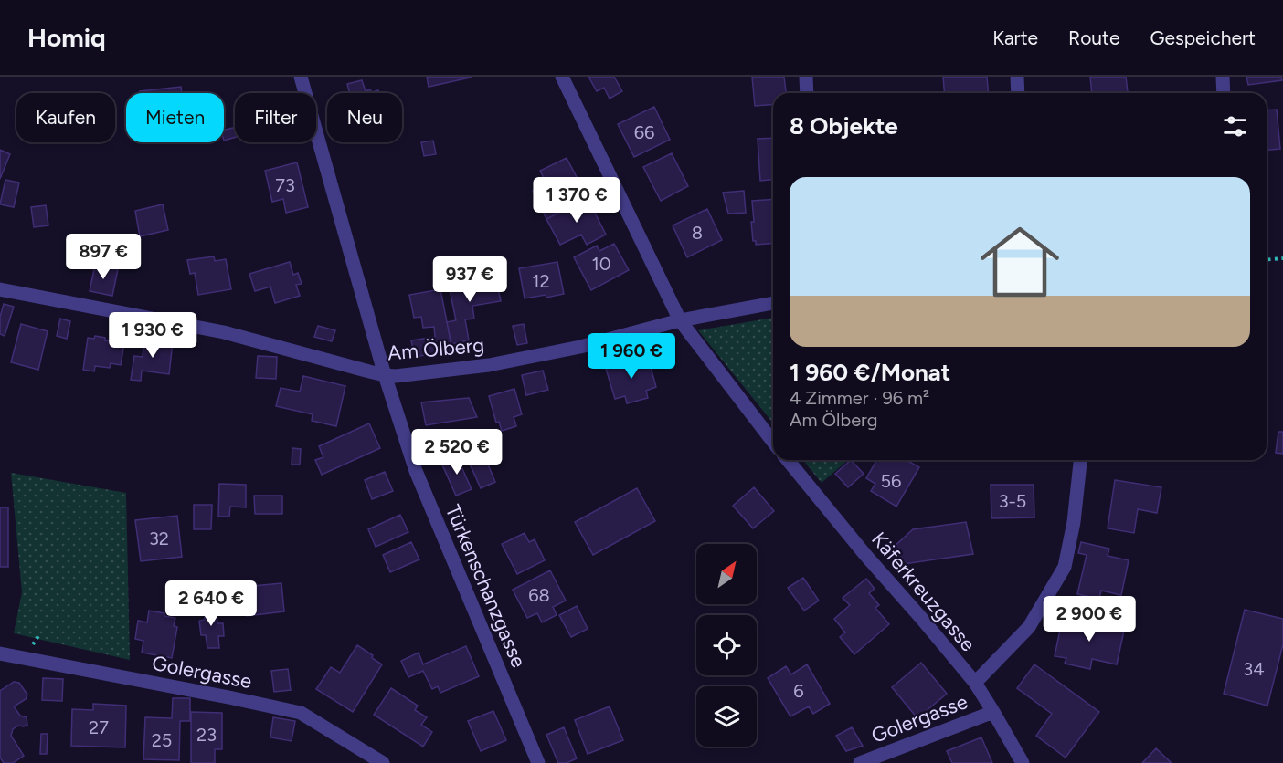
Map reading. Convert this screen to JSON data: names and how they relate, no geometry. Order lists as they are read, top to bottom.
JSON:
{
  "streets": {
    "street": [
      "Am Ölberg",
      "Türkenschanzgasse",
      "Käferkreuzgasse",
      "Golergasse"
    ]
  },
  "crossings": [
    ["Am Ölberg", "Türkenschanzgasse"],
    ["Käferkreuzgasse", "Golergasse"]
  ],
  "house_numbers": [
    "66",
    "73",
    "8",
    "10",
    "12",
    "56",
    "3-5",
    "32",
    "68",
    "34",
    "6",
    "27",
    "23",
    "25"
  ],
  "north": "top right",
  "page": {
    "header": "Homiq",
    "nav": ["Karte", "Route", "Gespeichert"],
    "chip": [
      "Kaufen",
      "Mieten",
      "Filter",
      "Neu"
    ],
    "heading": "8 Objekte",
    "list": [
      {
        "name": "1 960 €/Monat",
        "note": "4 Zimmer · 96 m² · Am Ölberg"
      }
    ],
    "price": [
      "1 370 €",
      "897 €",
      "937 €",
      "1 930 €",
      "1 960 €",
      "2 520 €",
      "2 640 €",
      "2 900 €"
    ]
  }
}
